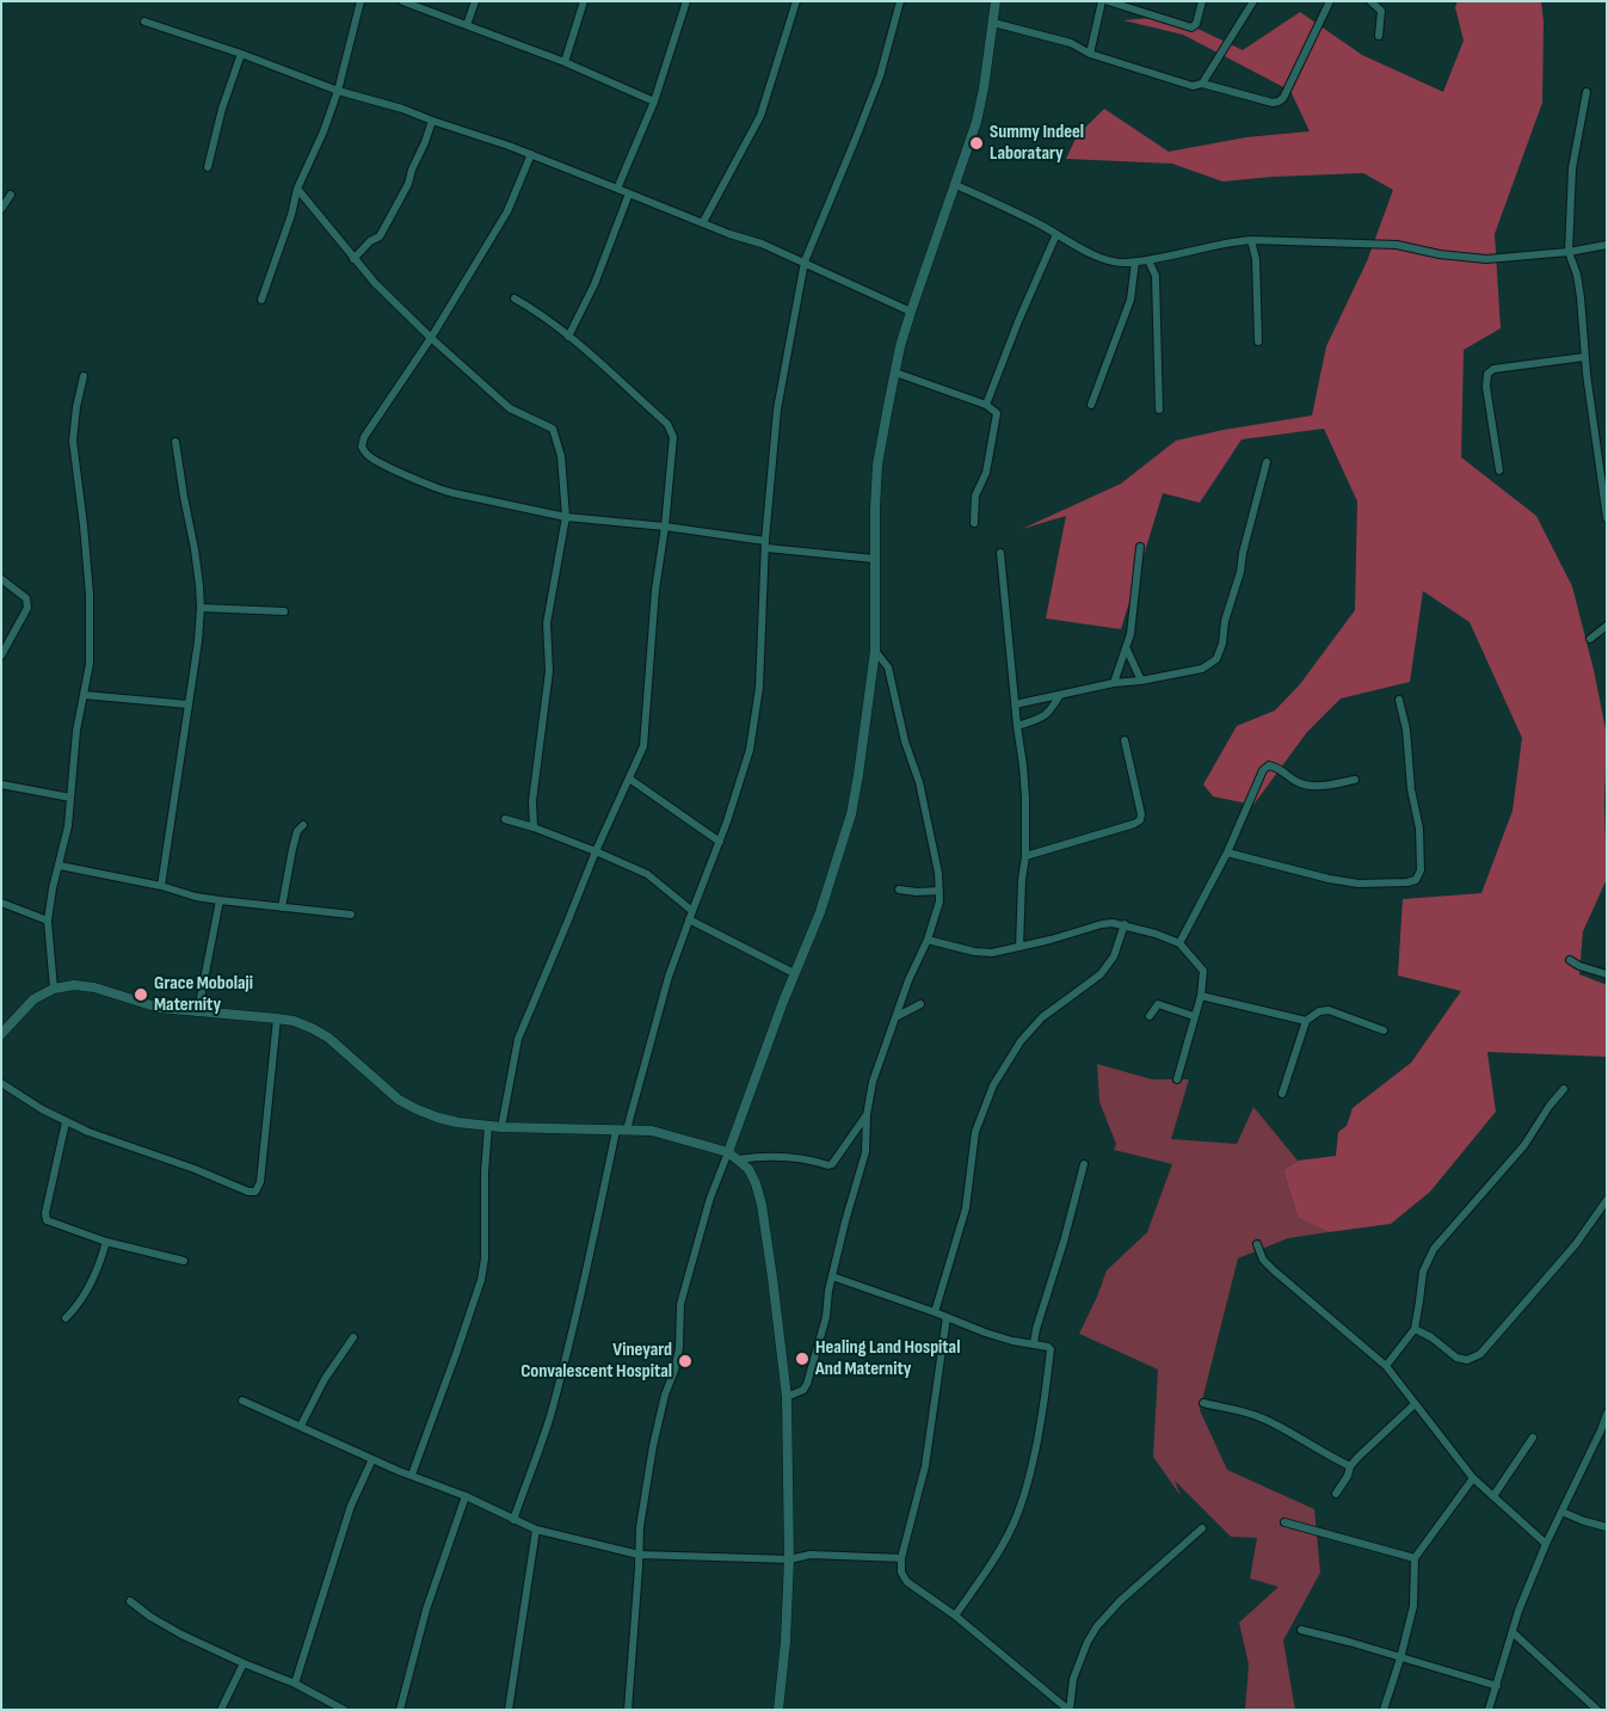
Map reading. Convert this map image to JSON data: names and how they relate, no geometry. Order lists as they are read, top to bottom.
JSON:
{
  "places": [
    "Summy Indeel Laboratary",
    "Grace Mobolaji Maternity",
    "Healing Land Hospital And Maternity",
    "Vineyard Convalescent Hospital"
  ]
}
